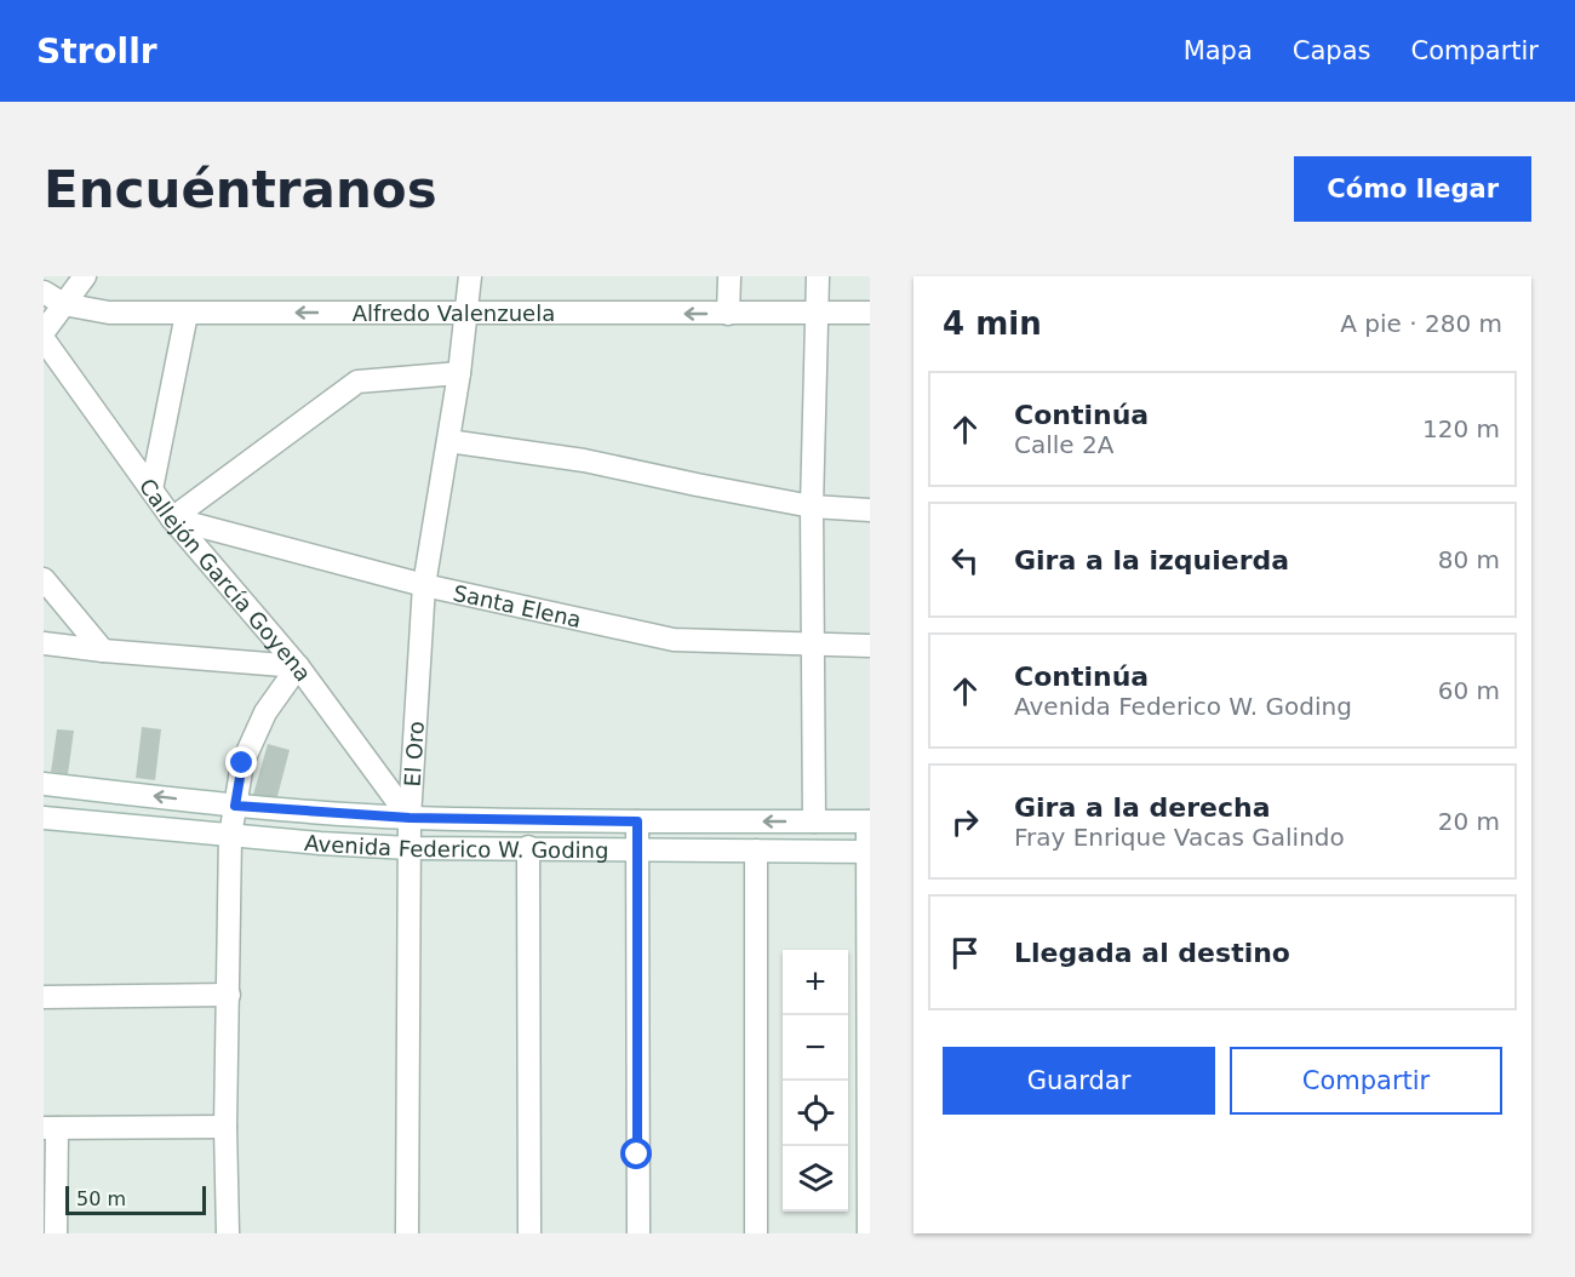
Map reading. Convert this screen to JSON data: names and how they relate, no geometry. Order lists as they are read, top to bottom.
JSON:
{
  "streets": {
    "street": [
      "Alfredo Valenzuela",
      "Callejón García Goyena",
      "Santa Elena",
      "El Oro",
      "Avenida Federico W. Goding"
    ]
  },
  "crossings": [
    ["Alfredo Valenzuela", "El Oro"],
    ["Callejón García Goyena", "Santa Elena"],
    ["Callejón García Goyena", "El Oro"],
    ["Callejón García Goyena", "Avenida Federico W. Goding"],
    ["Santa Elena", "El Oro"],
    ["El Oro", "Avenida Federico W. Goding"]
  ],
  "scale_bar": "50 m",
  "page": {
    "header": "Strollr",
    "nav": ["Mapa", "Capas", "Compartir"],
    "buttons": [
      "Cómo llegar",
      ["Guardar", "Compartir"]
    ],
    "title": "Encuéntranos",
    "heading": ["4 min", "A pie · 280 m"],
    "list": [
      ["Continúa", "Calle 2A", "120 m"],
      ["Gira a la izquierda", "80 m"],
      ["Continúa", "Avenida Federico W. Goding", "60 m"],
      ["Gira a la derecha", "Fray Enrique Vacas Galindo", "20 m"],
      "Llegada al destino"
    ],
    "map_buttons": ["+", "−"],
    "scale": "50 m"
  }
}
